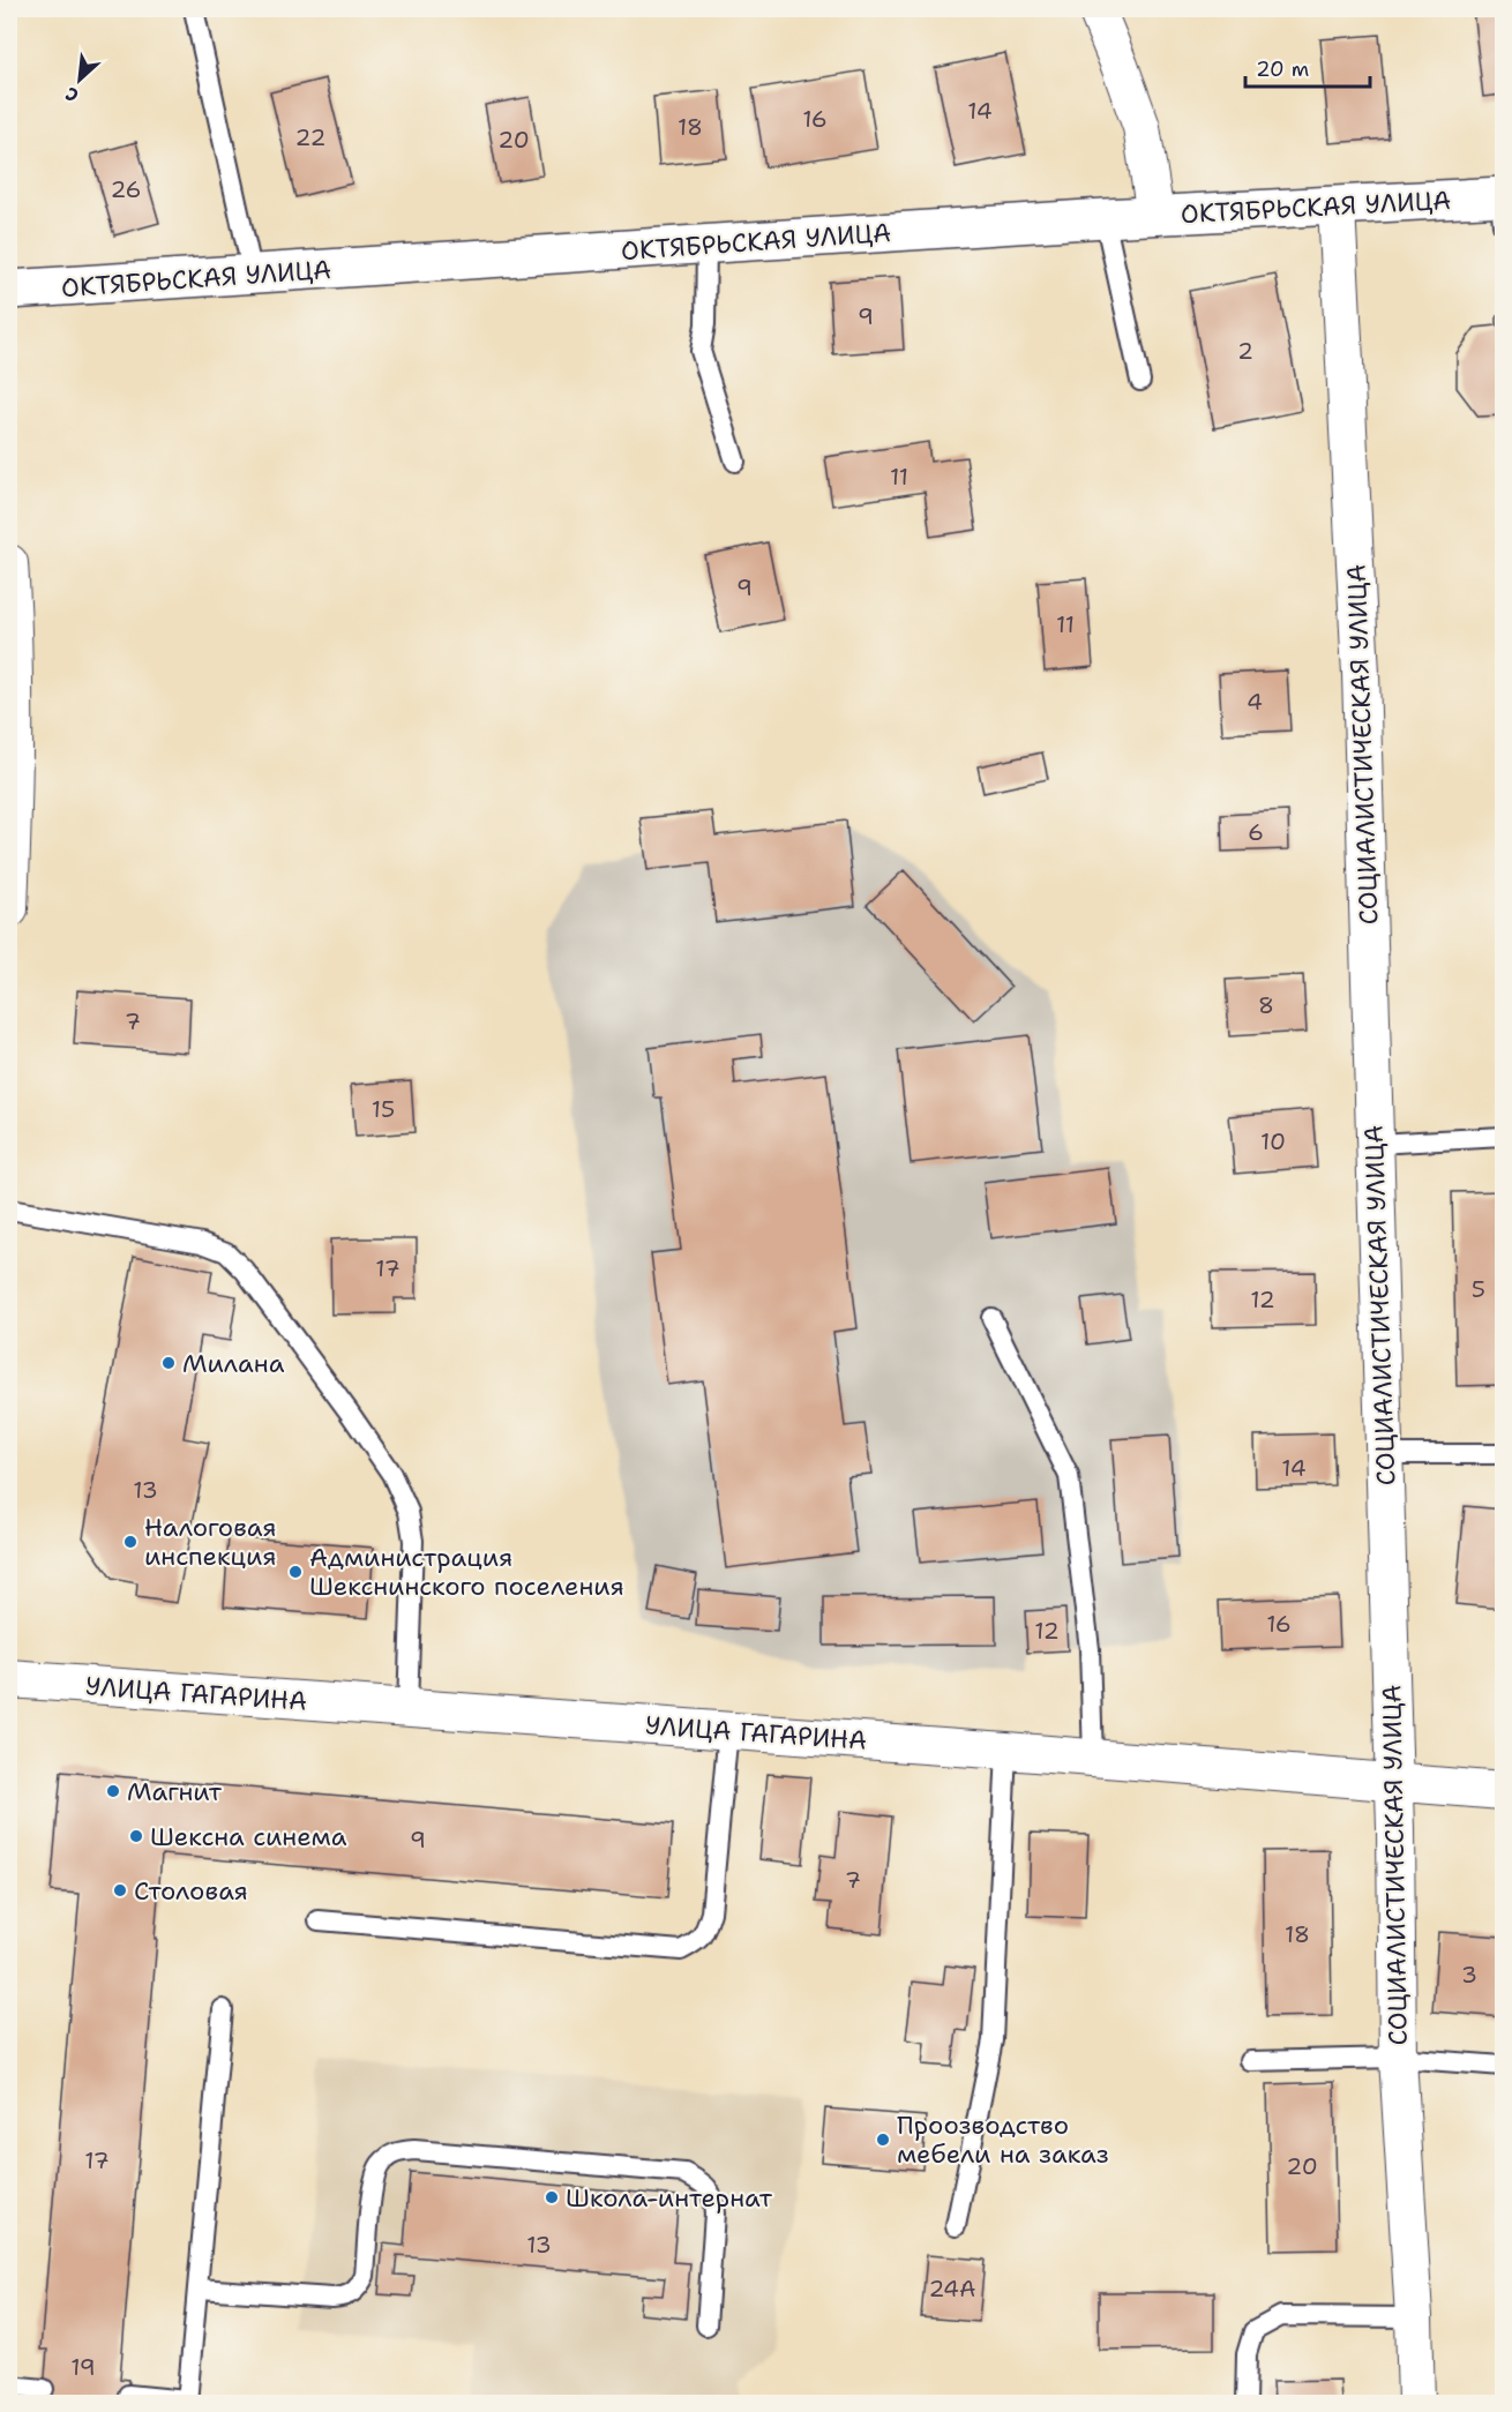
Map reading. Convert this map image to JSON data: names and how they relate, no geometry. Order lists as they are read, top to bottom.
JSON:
{
  "streets": {
    "street": ["ОКТЯБРЬСКАЯ УЛИЦА", "СОЦИАЛИСТИЧЕСКАЯ УЛИЦА", "УЛИЦА ГАГАРИНА"]
  },
  "crossings": [
    ["ОКТЯБРЬСКАЯ УЛИЦА", "СОЦИАЛИСТИЧЕСКАЯ УЛИЦА"],
    ["СОЦИАЛИСТИЧЕСКАЯ УЛИЦА", "УЛИЦА ГАГАРИНА"]
  ],
  "places": [
    "Милана",
    "Налоговая инспекция",
    "Администрация Шекснинского поселения",
    "Магнит",
    "Шексна синема",
    "Столовая",
    "Проозводство мебели на заказ",
    "Школа-интернат"
  ],
  "house_numbers": [
    "14",
    "16",
    "18",
    "22",
    "20",
    "26",
    "9",
    "2",
    "11",
    "9",
    "11",
    "4",
    "6",
    "8",
    "7",
    "15",
    "10",
    "17",
    "5",
    "12",
    "14",
    "13",
    "16",
    "12",
    "9",
    "7",
    "18",
    "3",
    "17",
    "20",
    "13",
    "24А",
    "19"
  ],
  "scale_bar": "20 m",
  "north": "bottom left"
}
